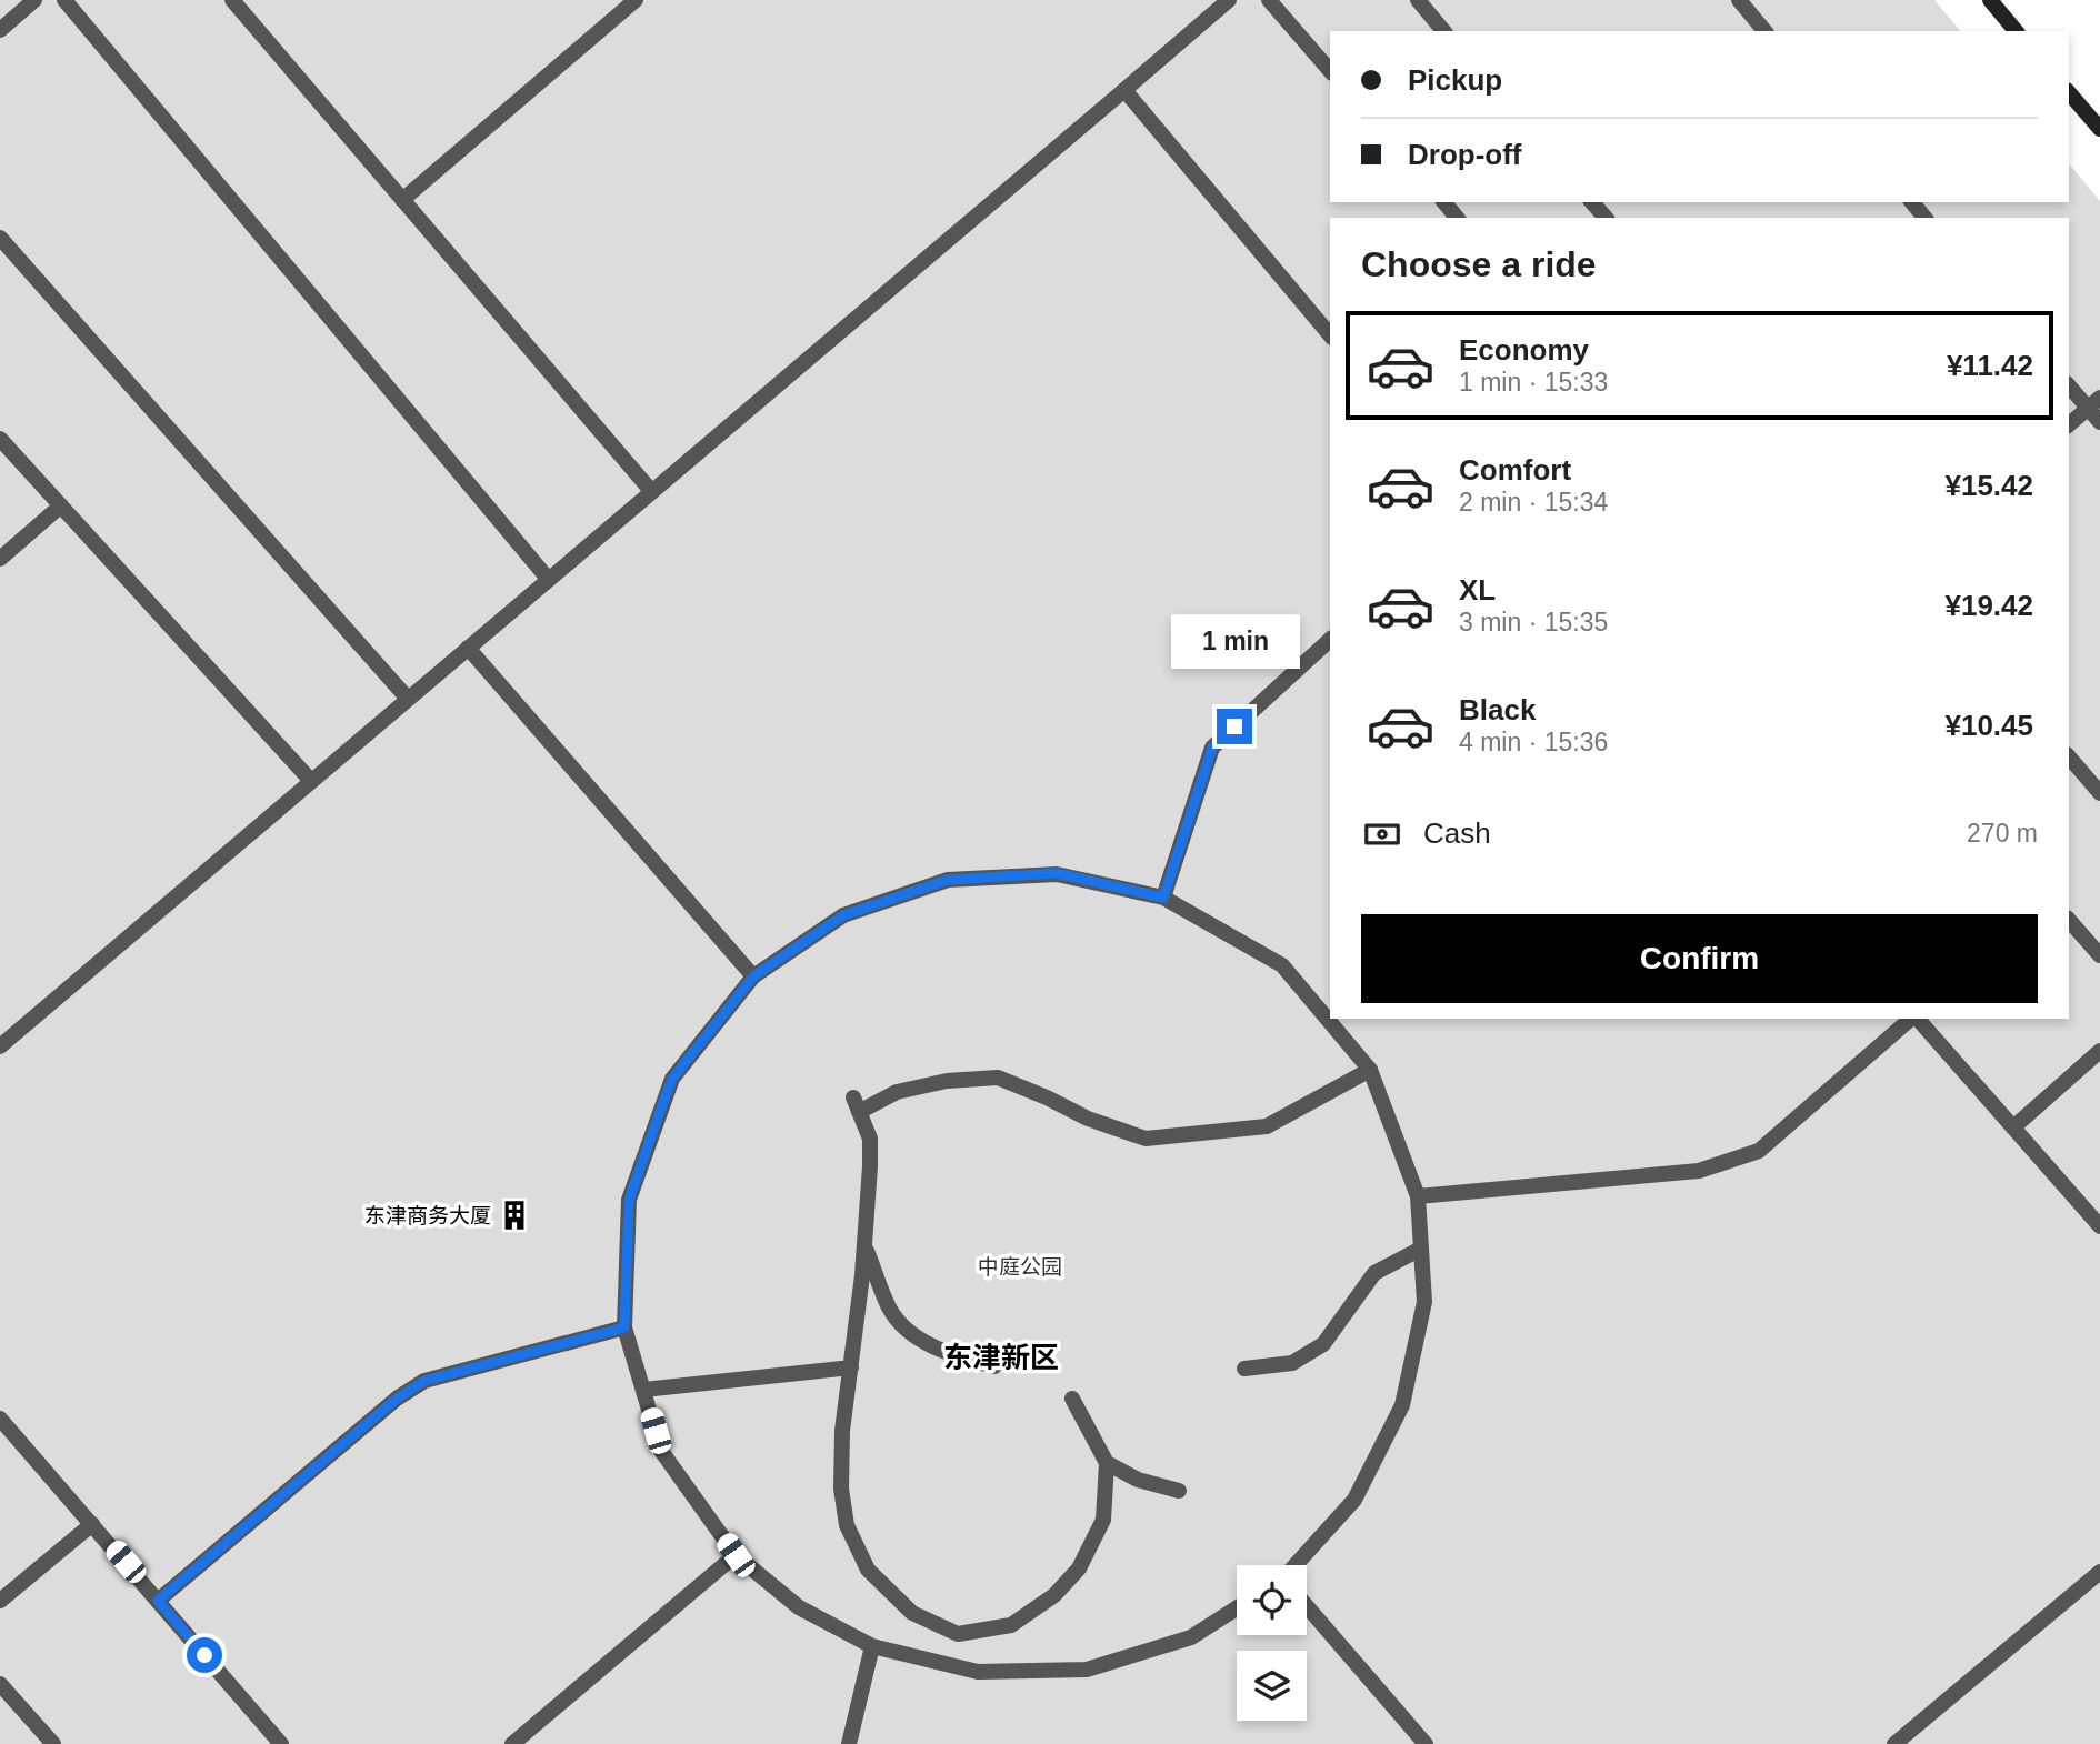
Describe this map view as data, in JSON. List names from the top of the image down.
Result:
{
  "districts": ["东津新区"],
  "parks": ["中庭公园"],
  "places": {
    "building": ["东津商务大厦"]
  },
  "page": {
    "banner": ["Pickup", "Drop-off"],
    "heading": "Choose a ride",
    "list": [
      {
        "name": "Economy",
        "note": "1 min · 15:33",
        "value": "¥11.42"
      },
      {
        "name": "Comfort",
        "note": "2 min · 15:34",
        "value": "¥15.42"
      },
      {
        "name": "XL",
        "note": "3 min · 15:35",
        "value": "¥19.42"
      },
      {
        "name": "Black",
        "note": "4 min · 15:36",
        "value": "¥10.45"
      }
    ],
    "bubble": "1 min",
    "pay": ["Cash", "270 m"],
    "buttons": "Confirm"
  }
}
